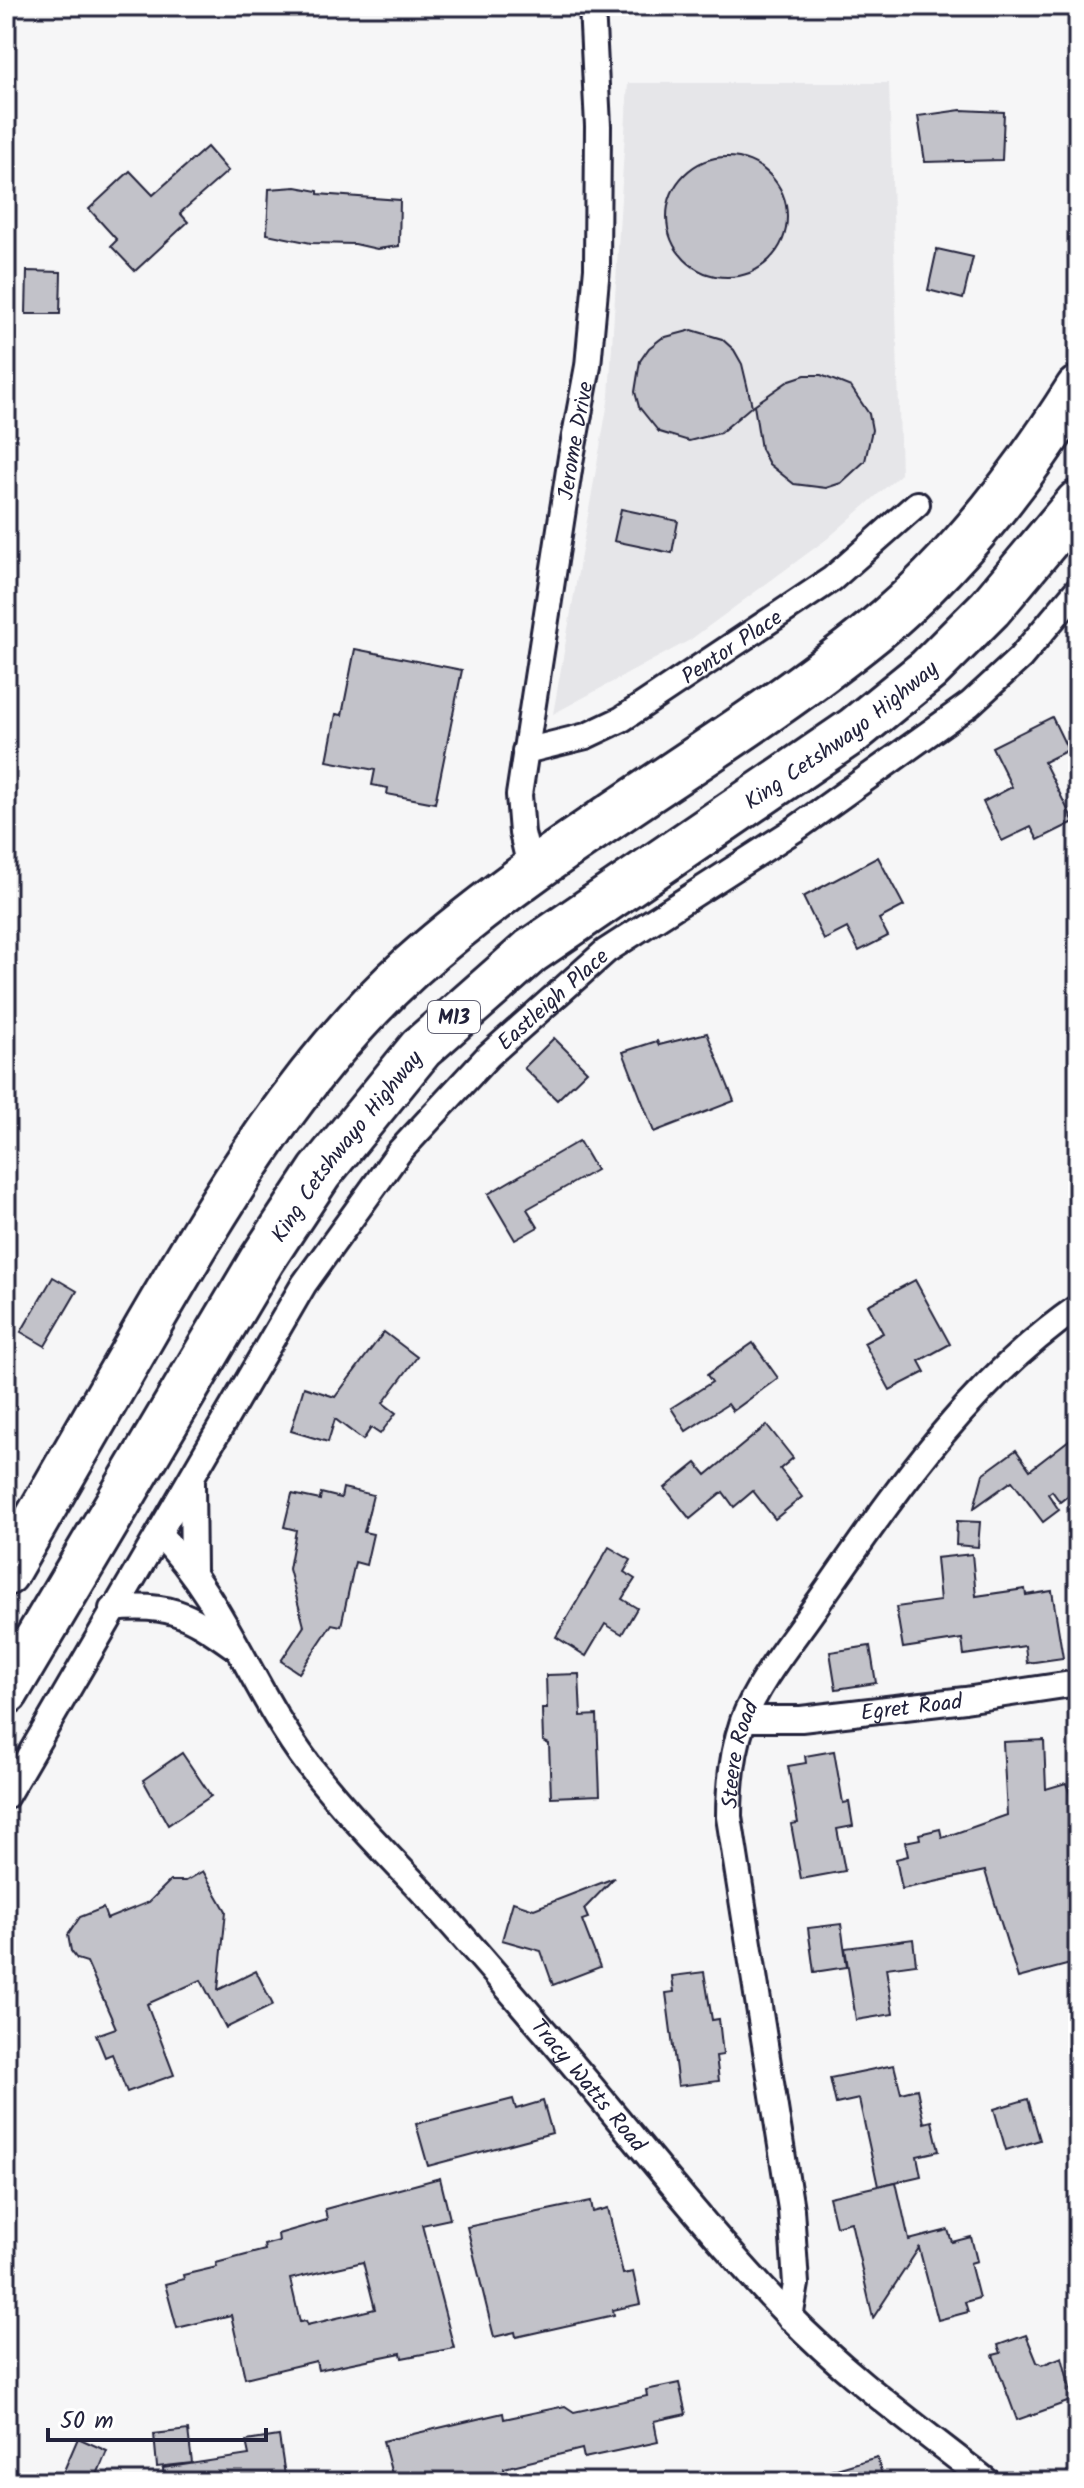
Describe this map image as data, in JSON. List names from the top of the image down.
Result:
{
  "streets": {
    "highway": ["King Cetshwayo Highway", "M13"],
    "street": [
      "Jerome Drive",
      "Pentor Place",
      "Eastleigh Place",
      "Egret Road",
      "Steere Road",
      "Tracy Watts Road"
    ]
  },
  "crossings": [
    ["Jerome Drive", "Pentor Place"],
    ["Eastleigh Place", "Tracy Watts Road"],
    ["Egret Road", "Steere Road"],
    ["Steere Road", "Tracy Watts Road"]
  ],
  "scale_bar": "50 m"
}
